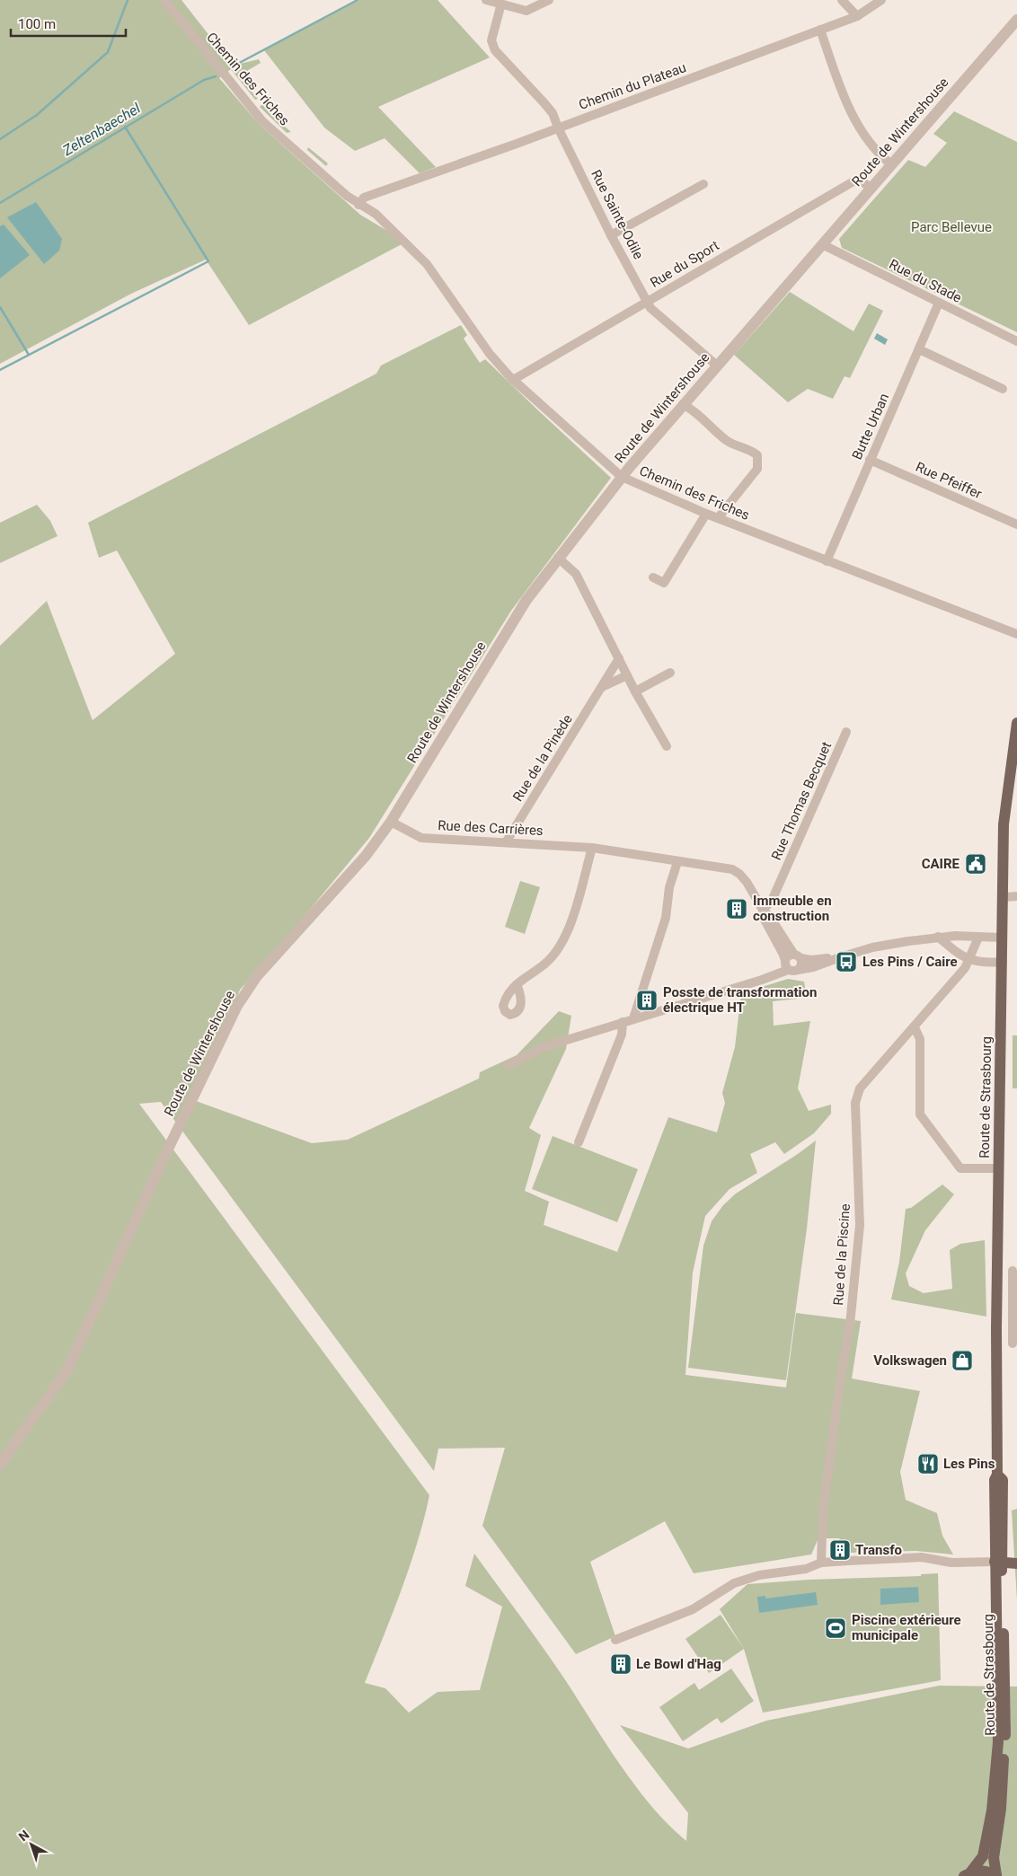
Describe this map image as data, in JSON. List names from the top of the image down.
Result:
{
  "streets": {
    "main road": ["Route de Strasbourg"],
    "street": [
      "Chemin des Friches",
      "Chemin du Plateau",
      "Route de Wintershouse",
      "Rue Sainte-Odile",
      "Rue du Sport",
      "Rue du Stade",
      "Butte Urban",
      "Rue Pfeiffer",
      "Rue de la Pinède",
      "Rue Thomas Becquet",
      "Rue des Carrières",
      "Rue de la Piscine"
    ]
  },
  "crossings": [
    ["Chemin des Friches", "Chemin du Plateau"],
    ["Chemin des Friches", "Route de Wintershouse"],
    ["Chemin des Friches", "Rue du Sport"],
    ["Chemin des Friches", "Butte Urban"],
    ["Chemin du Plateau", "Rue Sainte-Odile"],
    ["Route de Wintershouse", "Rue Sainte-Odile"],
    ["Route de Wintershouse", "Rue du Sport"],
    ["Route de Wintershouse", "Rue du Stade"],
    ["Route de Wintershouse", "Rue des Carrières"],
    ["Rue Sainte-Odile", "Rue du Sport"],
    ["Rue du Stade", "Butte Urban"],
    ["Butte Urban", "Rue Pfeiffer"],
    ["Rue de la Pinède", "Rue des Carrières"],
    ["Rue Thomas Becquet", "Rue des Carrières"]
  ],
  "water": ["Zeltenbaechel"],
  "parks": ["Parc Bellevue"],
  "places": {
    "public building": ["CAIRE"],
    "building": [
      "Immeuble en construction",
      "Posste de transformation électrique HT",
      "Transfo",
      "Le Bowl d'Hag"
    ],
    "bus stop": ["Les Pins / Caire"],
    "shop": ["Volkswagen"],
    "restaurant": ["Les Pins"],
    "sports": ["Piscine extérieure municipale"]
  },
  "scale_bar": "100 m",
  "north": "top left"
}
